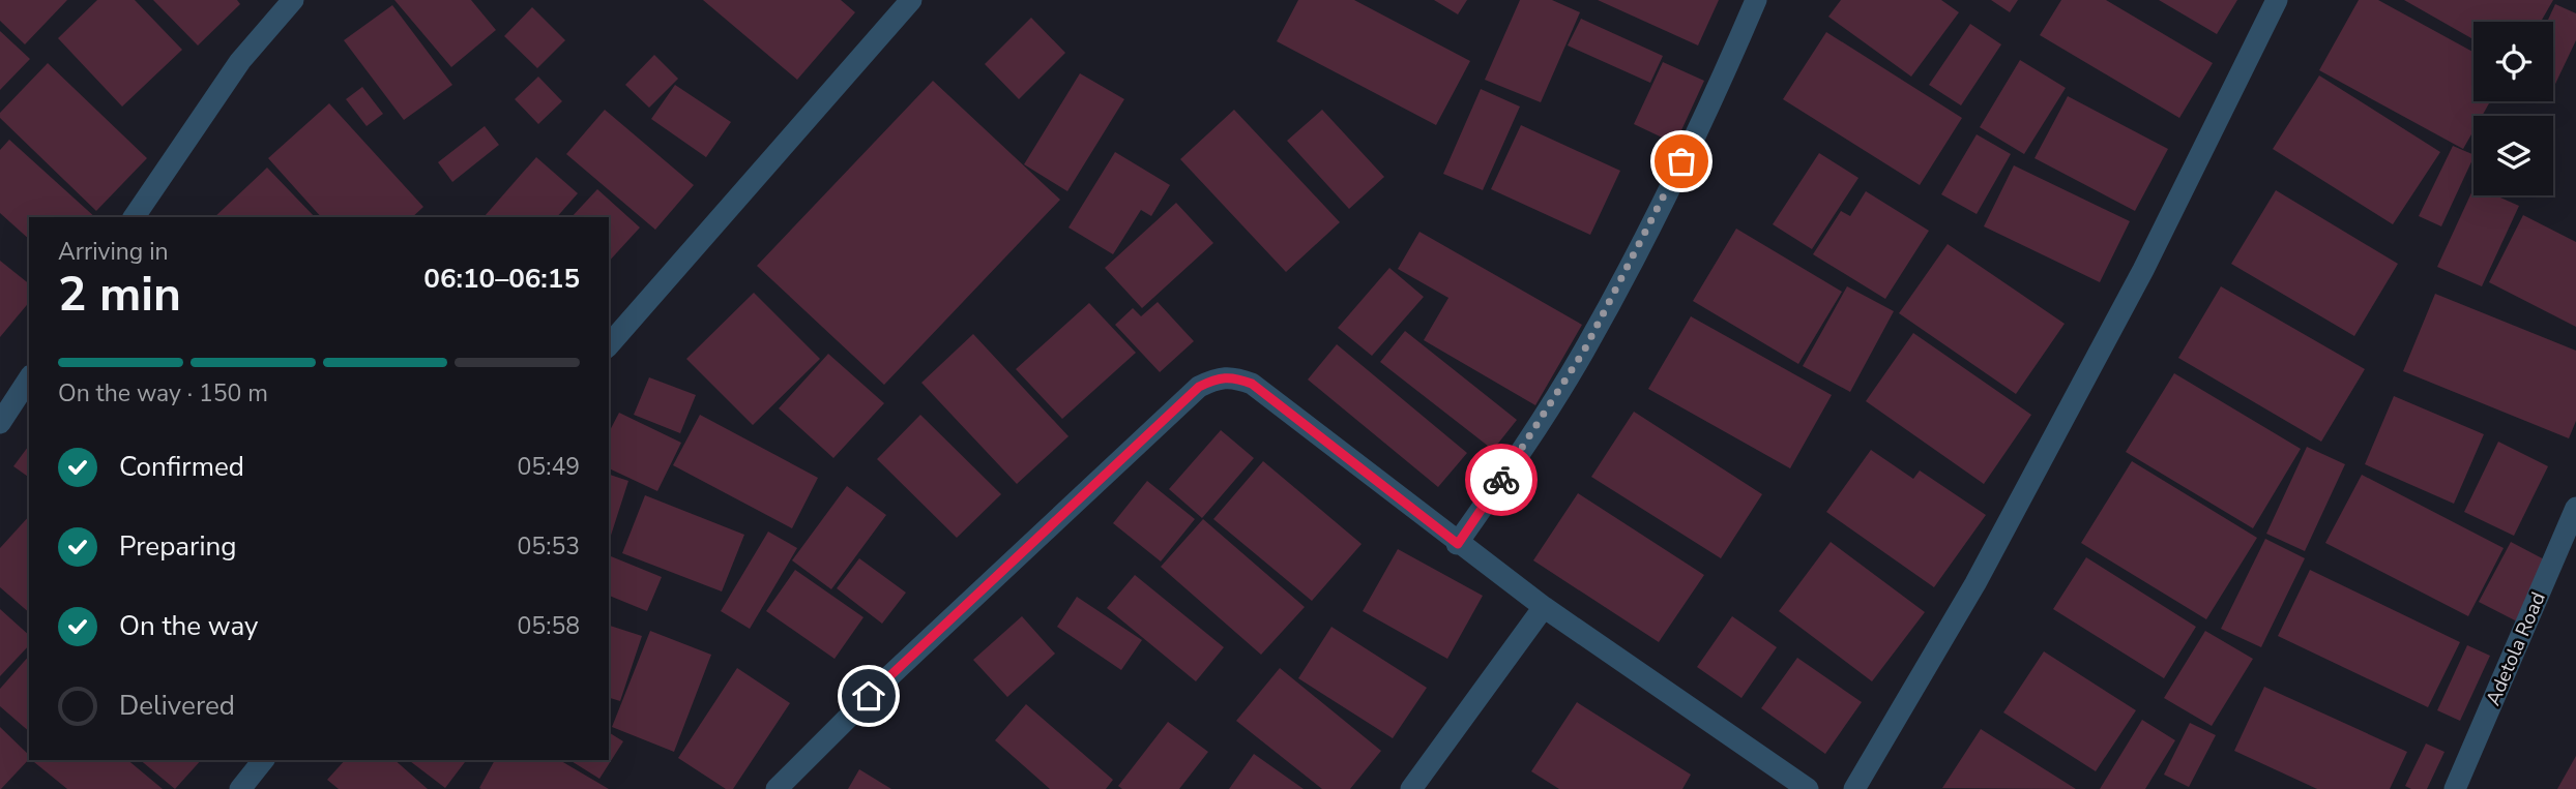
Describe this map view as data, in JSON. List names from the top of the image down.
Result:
{
  "streets": {
    "street": ["Adetola Road"]
  },
  "page": {
    "heading": ["2 min", "Arriving in", "06:10–06:15"],
    "bar": "On the way · 150 m",
    "list": [
      ["Confirmed", "05:49"],
      ["Preparing", "05:53"],
      ["On the way", "05:58"],
      "Delivered"
    ]
  }
}
